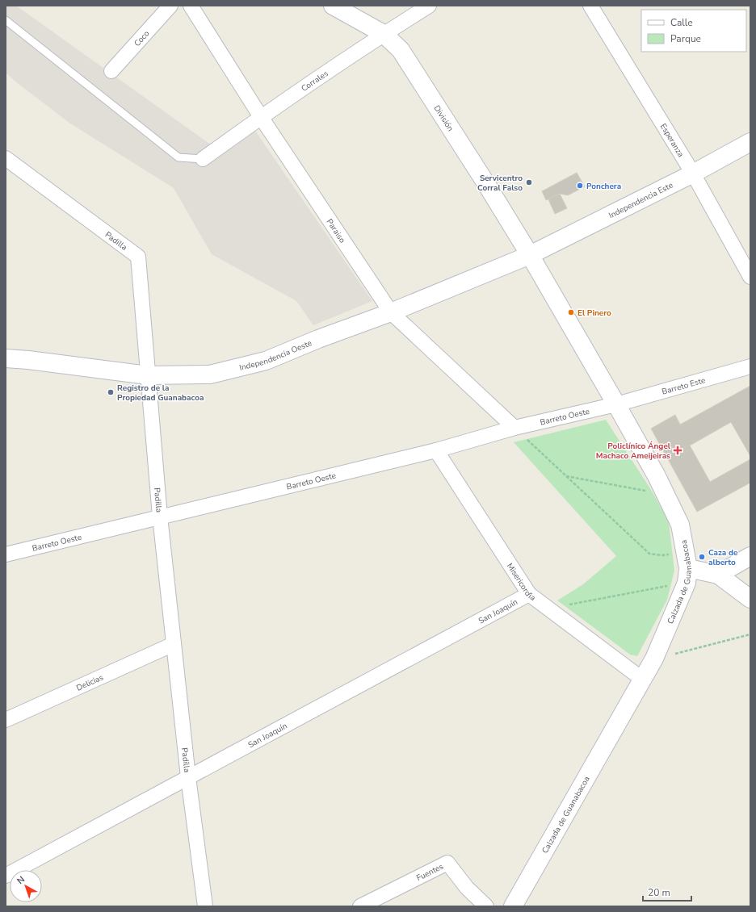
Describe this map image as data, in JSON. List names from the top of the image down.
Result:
{
  "streets": {
    "main road": [
      "División",
      "Independencia Este",
      "Independencia Oeste",
      "Calzada de Guanabacoa"
    ],
    "street": [
      "Coco",
      "Corrales",
      "Esperanza",
      "Paraiso",
      "Padilla",
      "Barreto Este",
      "Barreto Oeste",
      "Misericordia",
      "San Joaquín",
      "Delicias",
      "Fuentes"
    ]
  },
  "crossings": [
    ["Corrales", "División"],
    ["Corrales", "Paraiso"],
    ["División", "Independencia Este"],
    ["División", "Independencia Oeste"],
    ["División", "Calzada de Guanabacoa"],
    ["Esperanza", "Independencia Este"],
    ["Independencia Este", "Independencia Oeste"],
    ["Independencia Este", "Calzada de Guanabacoa"],
    ["Paraiso", "Independencia Oeste"],
    ["Paraiso", "Barreto Oeste"],
    ["Padilla", "Independencia Oeste"],
    ["Padilla", "Barreto Oeste"],
    ["Padilla", "San Joaquín"],
    ["Padilla", "Delicias"],
    ["Independencia Oeste", "Calzada de Guanabacoa"],
    ["Barreto Este", "Barreto Oeste"],
    ["Barreto Este", "Calzada de Guanabacoa"],
    ["Barreto Oeste", "Misericordia"],
    ["Barreto Oeste", "Calzada de Guanabacoa"],
    ["Misericordia", "Calzada de Guanabacoa"],
    ["Misericordia", "San Joaquín"]
  ],
  "places": {
    "other": [
      "Servicentro Corral Falso",
      "Ponchera",
      "El Pinero",
      "Registro de la Propiedad Guanabacoa",
      "Caza de alberto"
    ],
    "health": ["Policlínico Ángel Machaco Ameijeiras"]
  },
  "legend": ["Calle", "Parque"],
  "scale_bar": "20 m",
  "north": "top left"
}
